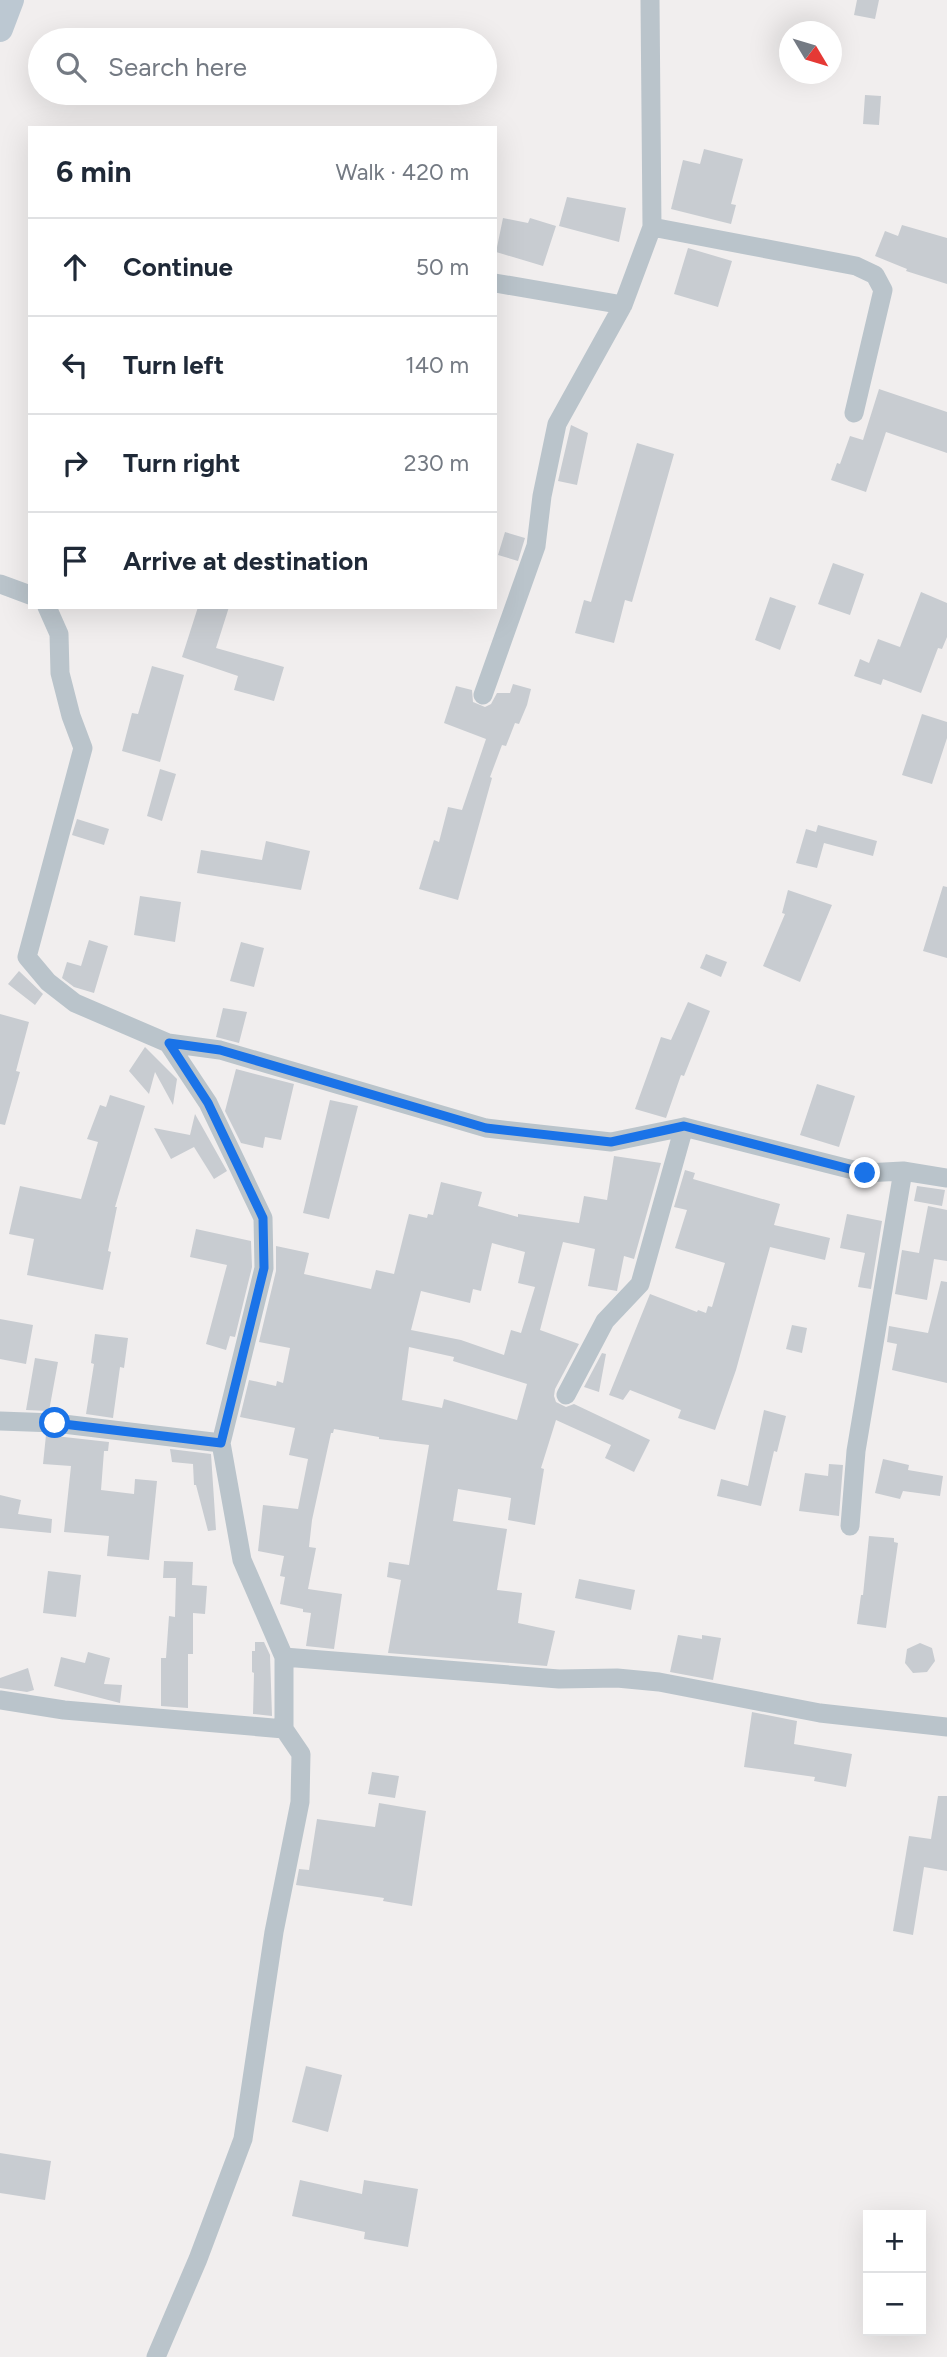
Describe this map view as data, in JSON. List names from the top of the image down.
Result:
{
  "north": "bottom right",
  "page": {
    "search": "Search here",
    "heading": ["6 min", "Walk · 420 m"],
    "list": [
      ["Continue", "50 m"],
      ["Turn left", "140 m"],
      ["Turn right", "230 m"],
      "Arrive at destination"
    ],
    "map_buttons": ["+", "−"]
  }
}
